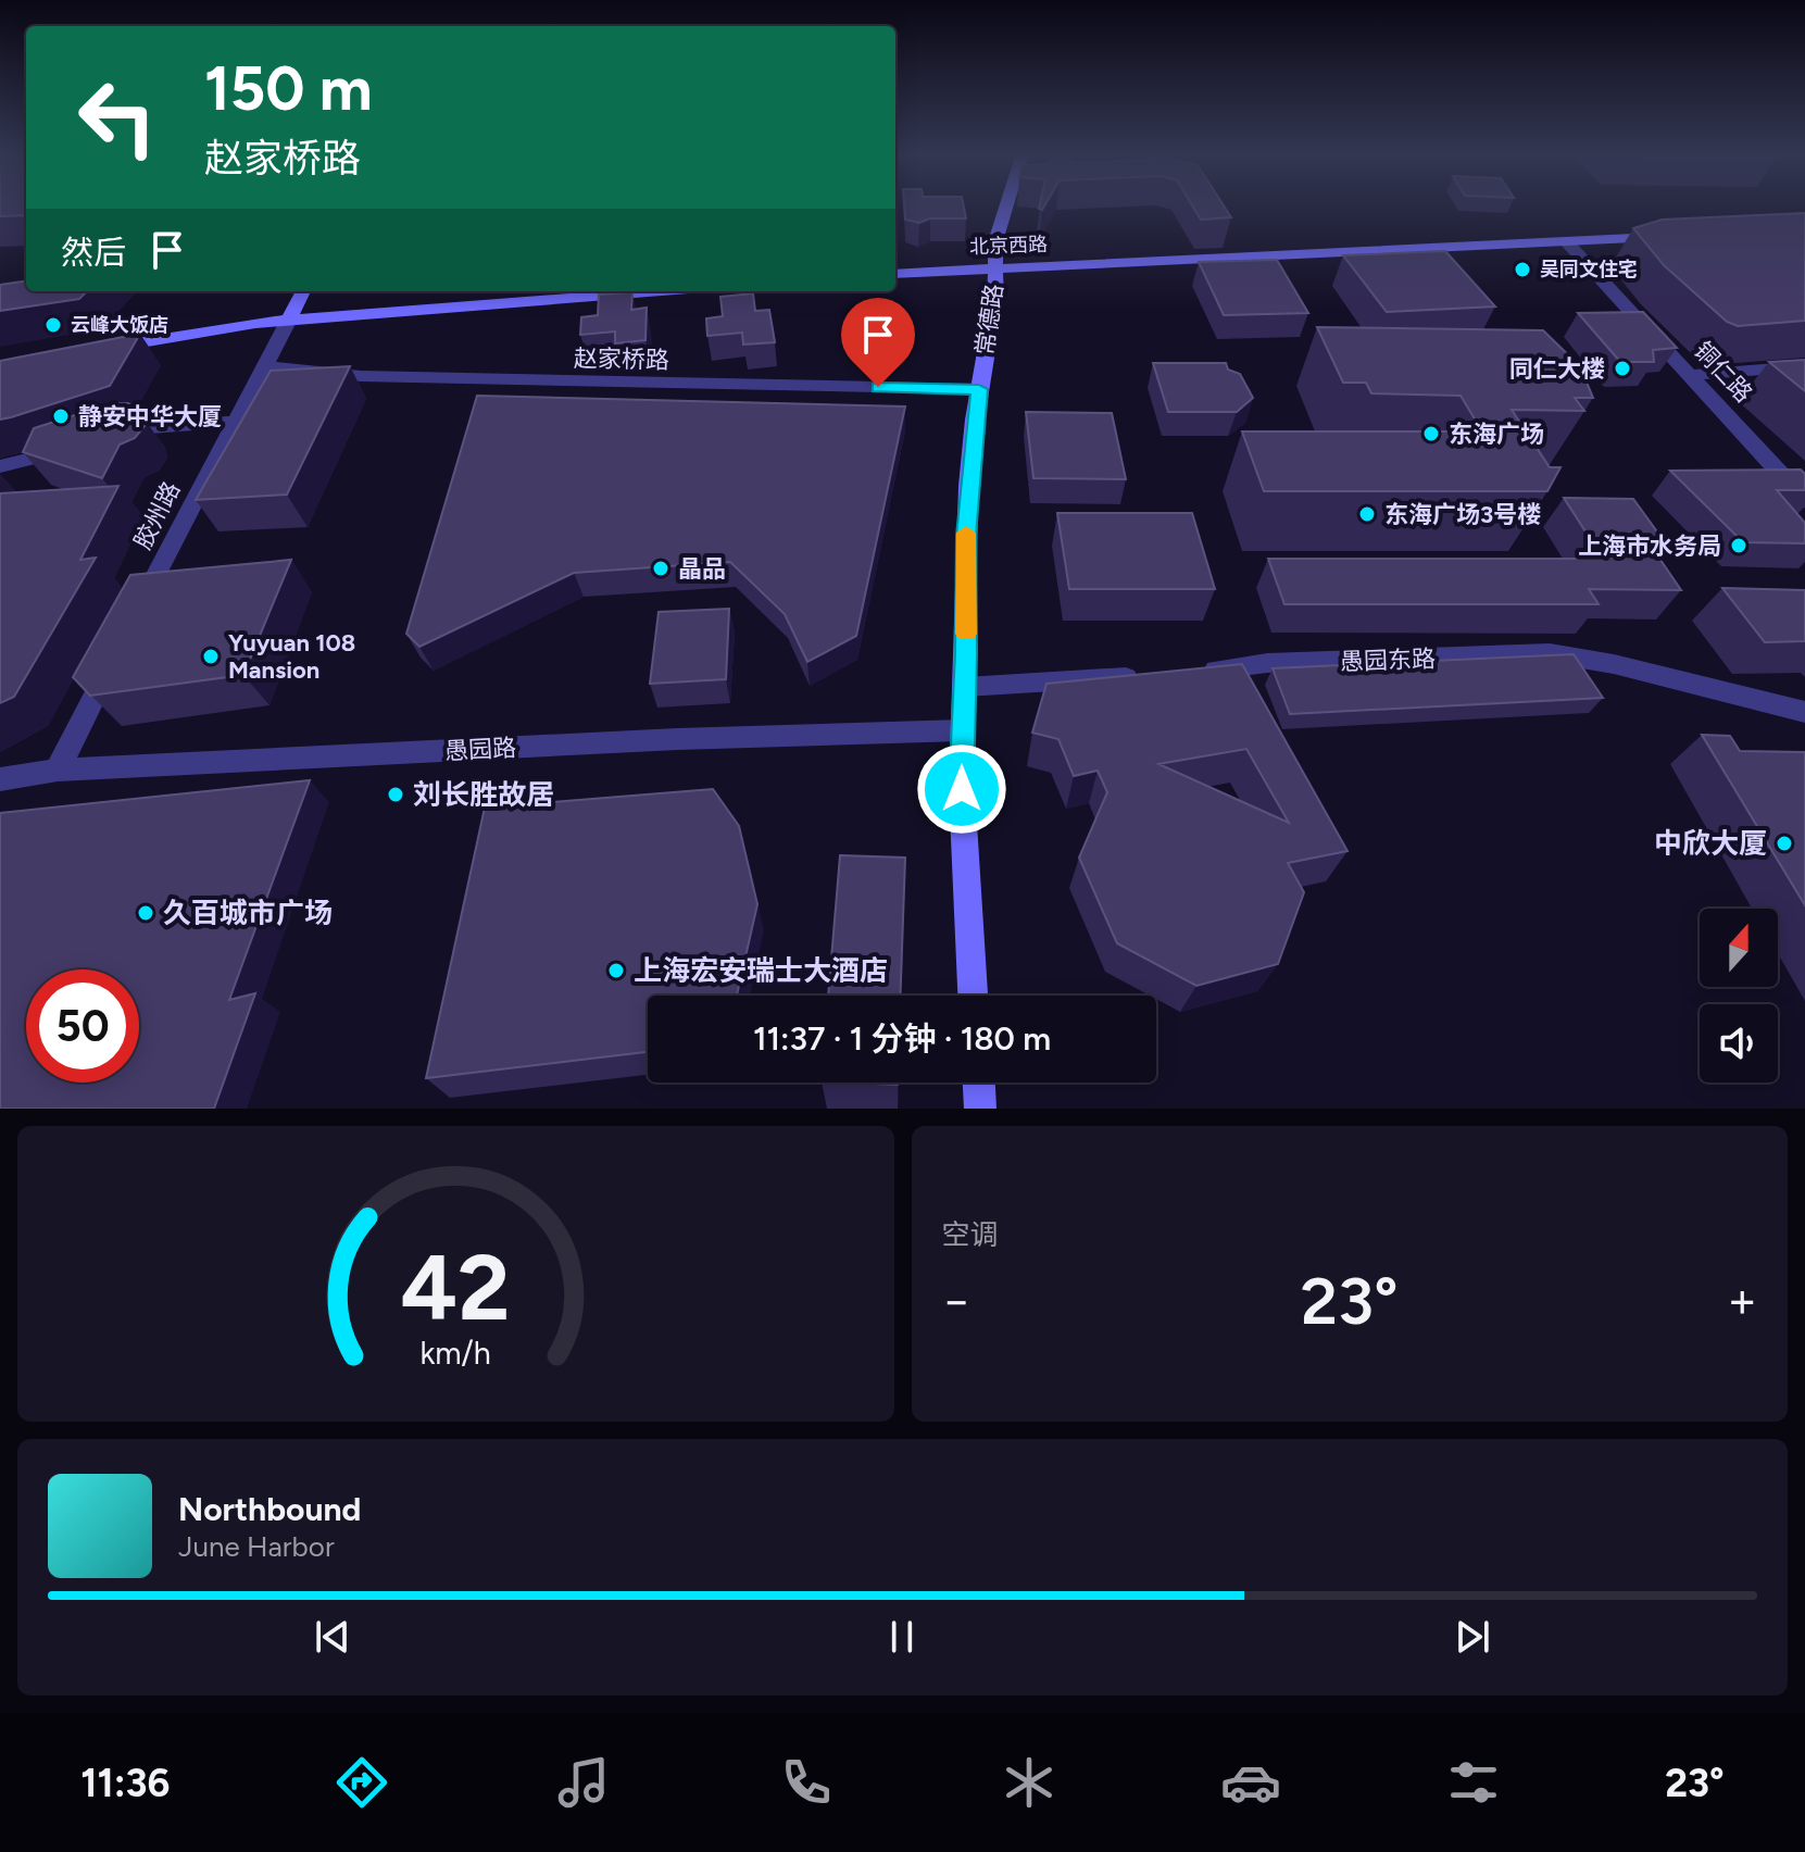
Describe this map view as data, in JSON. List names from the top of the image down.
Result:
{
  "streets": {
    "main road": ["北京西路", "常德路", "胶州路"],
    "street": [
      "赵家桥路",
      "铜仁路",
      "愚园东路",
      "愚园路"
    ]
  },
  "crossings": [
    ["北京西路", "常德路"],
    ["北京西路", "铜仁路"],
    ["常德路", "赵家桥路"],
    ["常德路", "愚园路"],
    ["赵家桥路", "胶州路"]
  ],
  "places": [
    "吴同文住宅",
    "云峰大饭店",
    "同仁大楼",
    "静安中华大厦",
    "东海广场",
    "东海广场3号楼",
    "上海市水务局",
    "晶品",
    "Yuyuan 108 Mansion",
    "刘长胜故居",
    "中欣大厦",
    "久百城市广场",
    "上海宏安瑞士大酒店"
  ],
  "north": "top",
  "page": {
    "turn": ["150 m", "赵家桥路"],
    "then": "然后",
    "limit": "50",
    "trip": "11:37 · 1 分钟 · 180 m",
    "tile": "空调",
    "heat": ["−", "23°", "+"],
    "song": ["Northbound", "June Harbor"],
    "tabs": ["11:36", "23°"],
    "gauge": ["42", "km/h"]
  }
}
